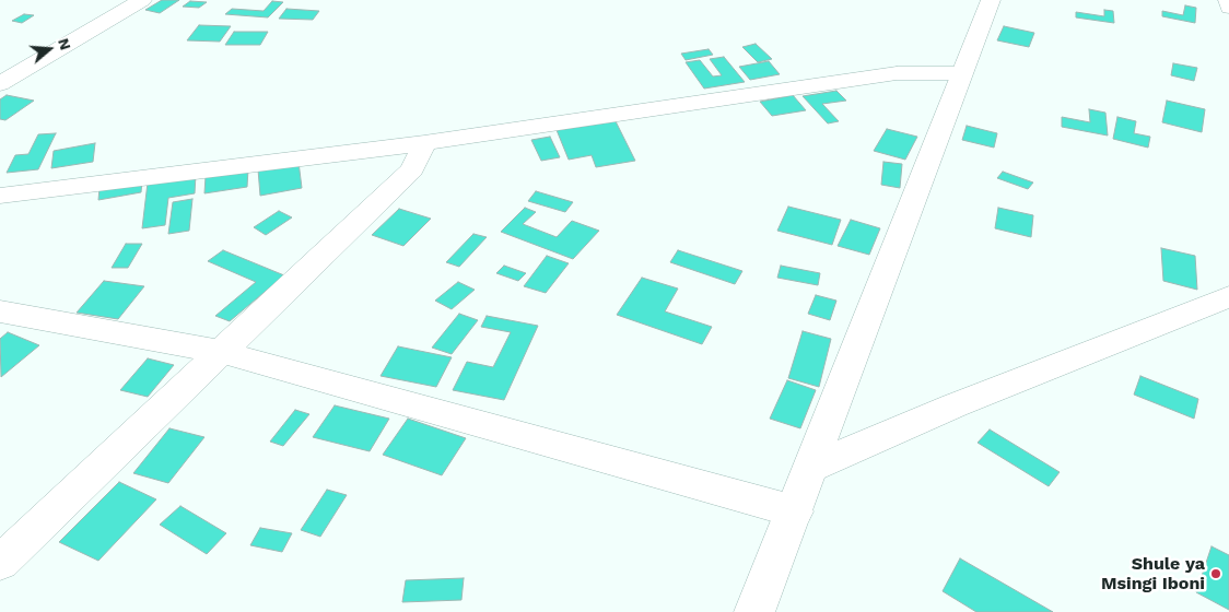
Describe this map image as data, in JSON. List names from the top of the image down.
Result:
{
  "places": ["Shule ya Msingi Iboni"],
  "north": "right"
}
